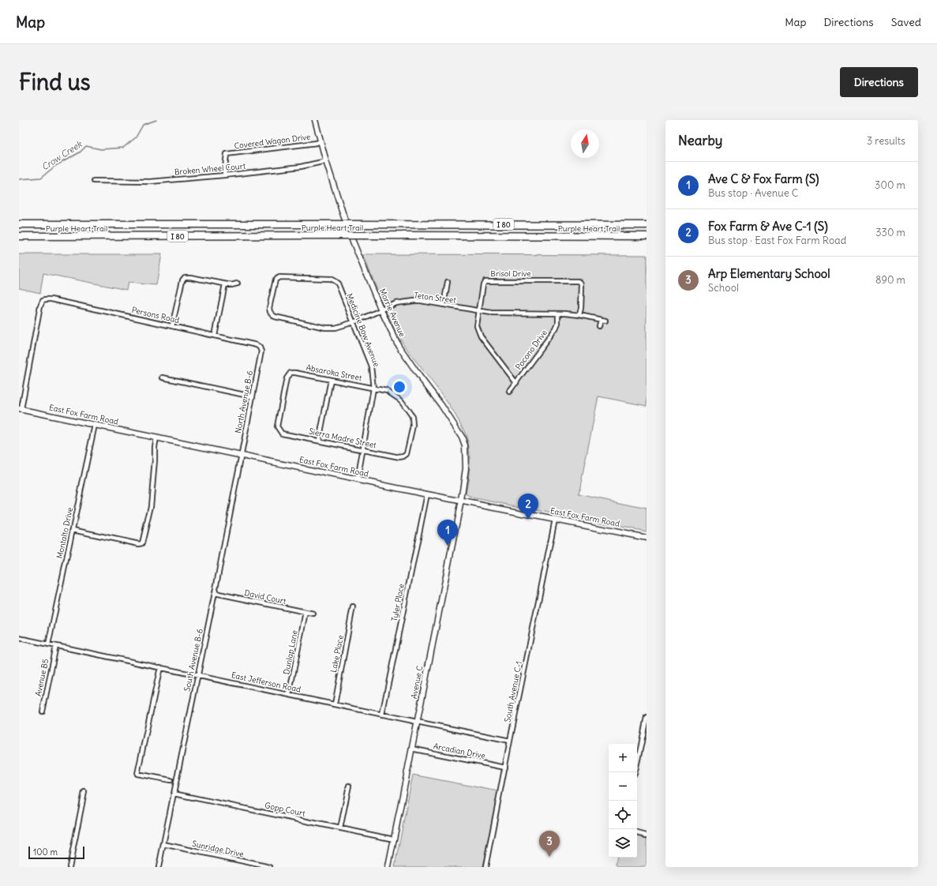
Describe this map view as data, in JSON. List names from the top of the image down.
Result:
{
  "streets": {
    "highway": ["I 80", "Purple Heart Trail"],
    "main road": ["Morrie Avenue", "East Fox Farm Road", "Avenue C"],
    "street": [
      "Covered Wagon Drive",
      "Broken Wheel Court",
      "Brisol Drive",
      "Teton Street",
      "Persons Road",
      "Medicine Bow Avenue",
      "Pocono Drive",
      "Absaroka Street",
      "North Avenue B-6",
      "Sierra Madre Street",
      "Montalto Drive",
      "David Court",
      "Tyler Place",
      "Dunlap Lane",
      "Lake Place",
      "South Avenue B-6",
      "Avenue B5",
      "East Jefferson Road",
      "South Avenue C-1",
      "Arcadian Drive",
      "Gopp Court",
      "Sunridge Drive"
    ]
  },
  "crossings": [
    ["Covered Wagon Drive", "Broken Wheel Court"],
    ["Covered Wagon Drive", "Morrie Avenue"],
    ["Broken Wheel Court", "Morrie Avenue"],
    ["Brisol Drive", "Teton Street"],
    ["Brisol Drive", "Pocono Drive"],
    ["Teton Street", "Morrie Avenue"],
    ["Teton Street", "Medicine Bow Avenue"],
    ["Teton Street", "Pocono Drive"],
    ["Morrie Avenue", "East Fox Farm Road"],
    ["Morrie Avenue", "Avenue C"],
    ["Persons Road", "North Avenue B-6"],
    ["Persons Road", "East Fox Farm Road"],
    ["Medicine Bow Avenue", "Absaroka Street"],
    ["Medicine Bow Avenue", "East Fox Farm Road"],
    ["Medicine Bow Avenue", "Sierra Madre Street"],
    ["Absaroka Street", "Sierra Madre Street"],
    ["North Avenue B-6", "East Fox Farm Road"],
    ["North Avenue B-6", "South Avenue B-6"],
    ["East Fox Farm Road", "Montalto Drive"],
    ["East Fox Farm Road", "Tyler Place"],
    ["East Fox Farm Road", "South Avenue B-6"],
    ["East Fox Farm Road", "Avenue C"],
    ["East Fox Farm Road", "South Avenue C-1"],
    ["Montalto Drive", "East Jefferson Road"],
    ["David Court", "Dunlap Lane"],
    ["David Court", "South Avenue B-6"],
    ["Tyler Place", "East Jefferson Road"],
    ["Dunlap Lane", "East Jefferson Road"],
    ["Lake Place", "East Jefferson Road"],
    ["South Avenue B-6", "East Jefferson Road"],
    ["South Avenue B-6", "Gopp Court"],
    ["South Avenue B-6", "Sunridge Drive"],
    ["Avenue B5", "East Jefferson Road"],
    ["East Jefferson Road", "Avenue C"],
    ["East Jefferson Road", "South Avenue C-1"],
    ["Avenue C", "Arcadian Drive"],
    ["Avenue C", "Gopp Court"],
    ["South Avenue C-1", "Arcadian Drive"]
  ],
  "water": ["Crow Creek"],
  "scale_bar": "100 m",
  "north": "top",
  "page": {
    "header": "Map",
    "nav": ["Map", "Directions", "Saved"],
    "buttons": "Directions",
    "title": "Find us",
    "heading": ["Nearby", "3 results"],
    "list": [
      {
        "mark": "1",
        "name": "Ave C & Fox Farm (S)",
        "note": "Bus stop · Avenue C",
        "value": "300 m"
      },
      {
        "mark": "2",
        "name": "Fox Farm & Ave C-1 (S)",
        "note": "Bus stop · East Fox Farm Road",
        "value": "330 m"
      },
      {
        "mark": "3",
        "name": "Arp Elementary School",
        "note": "School",
        "value": "890 m"
      }
    ],
    "pins": ["2", "1", "3"],
    "map_buttons": ["+", "−"],
    "scale": "100 m"
  }
}
